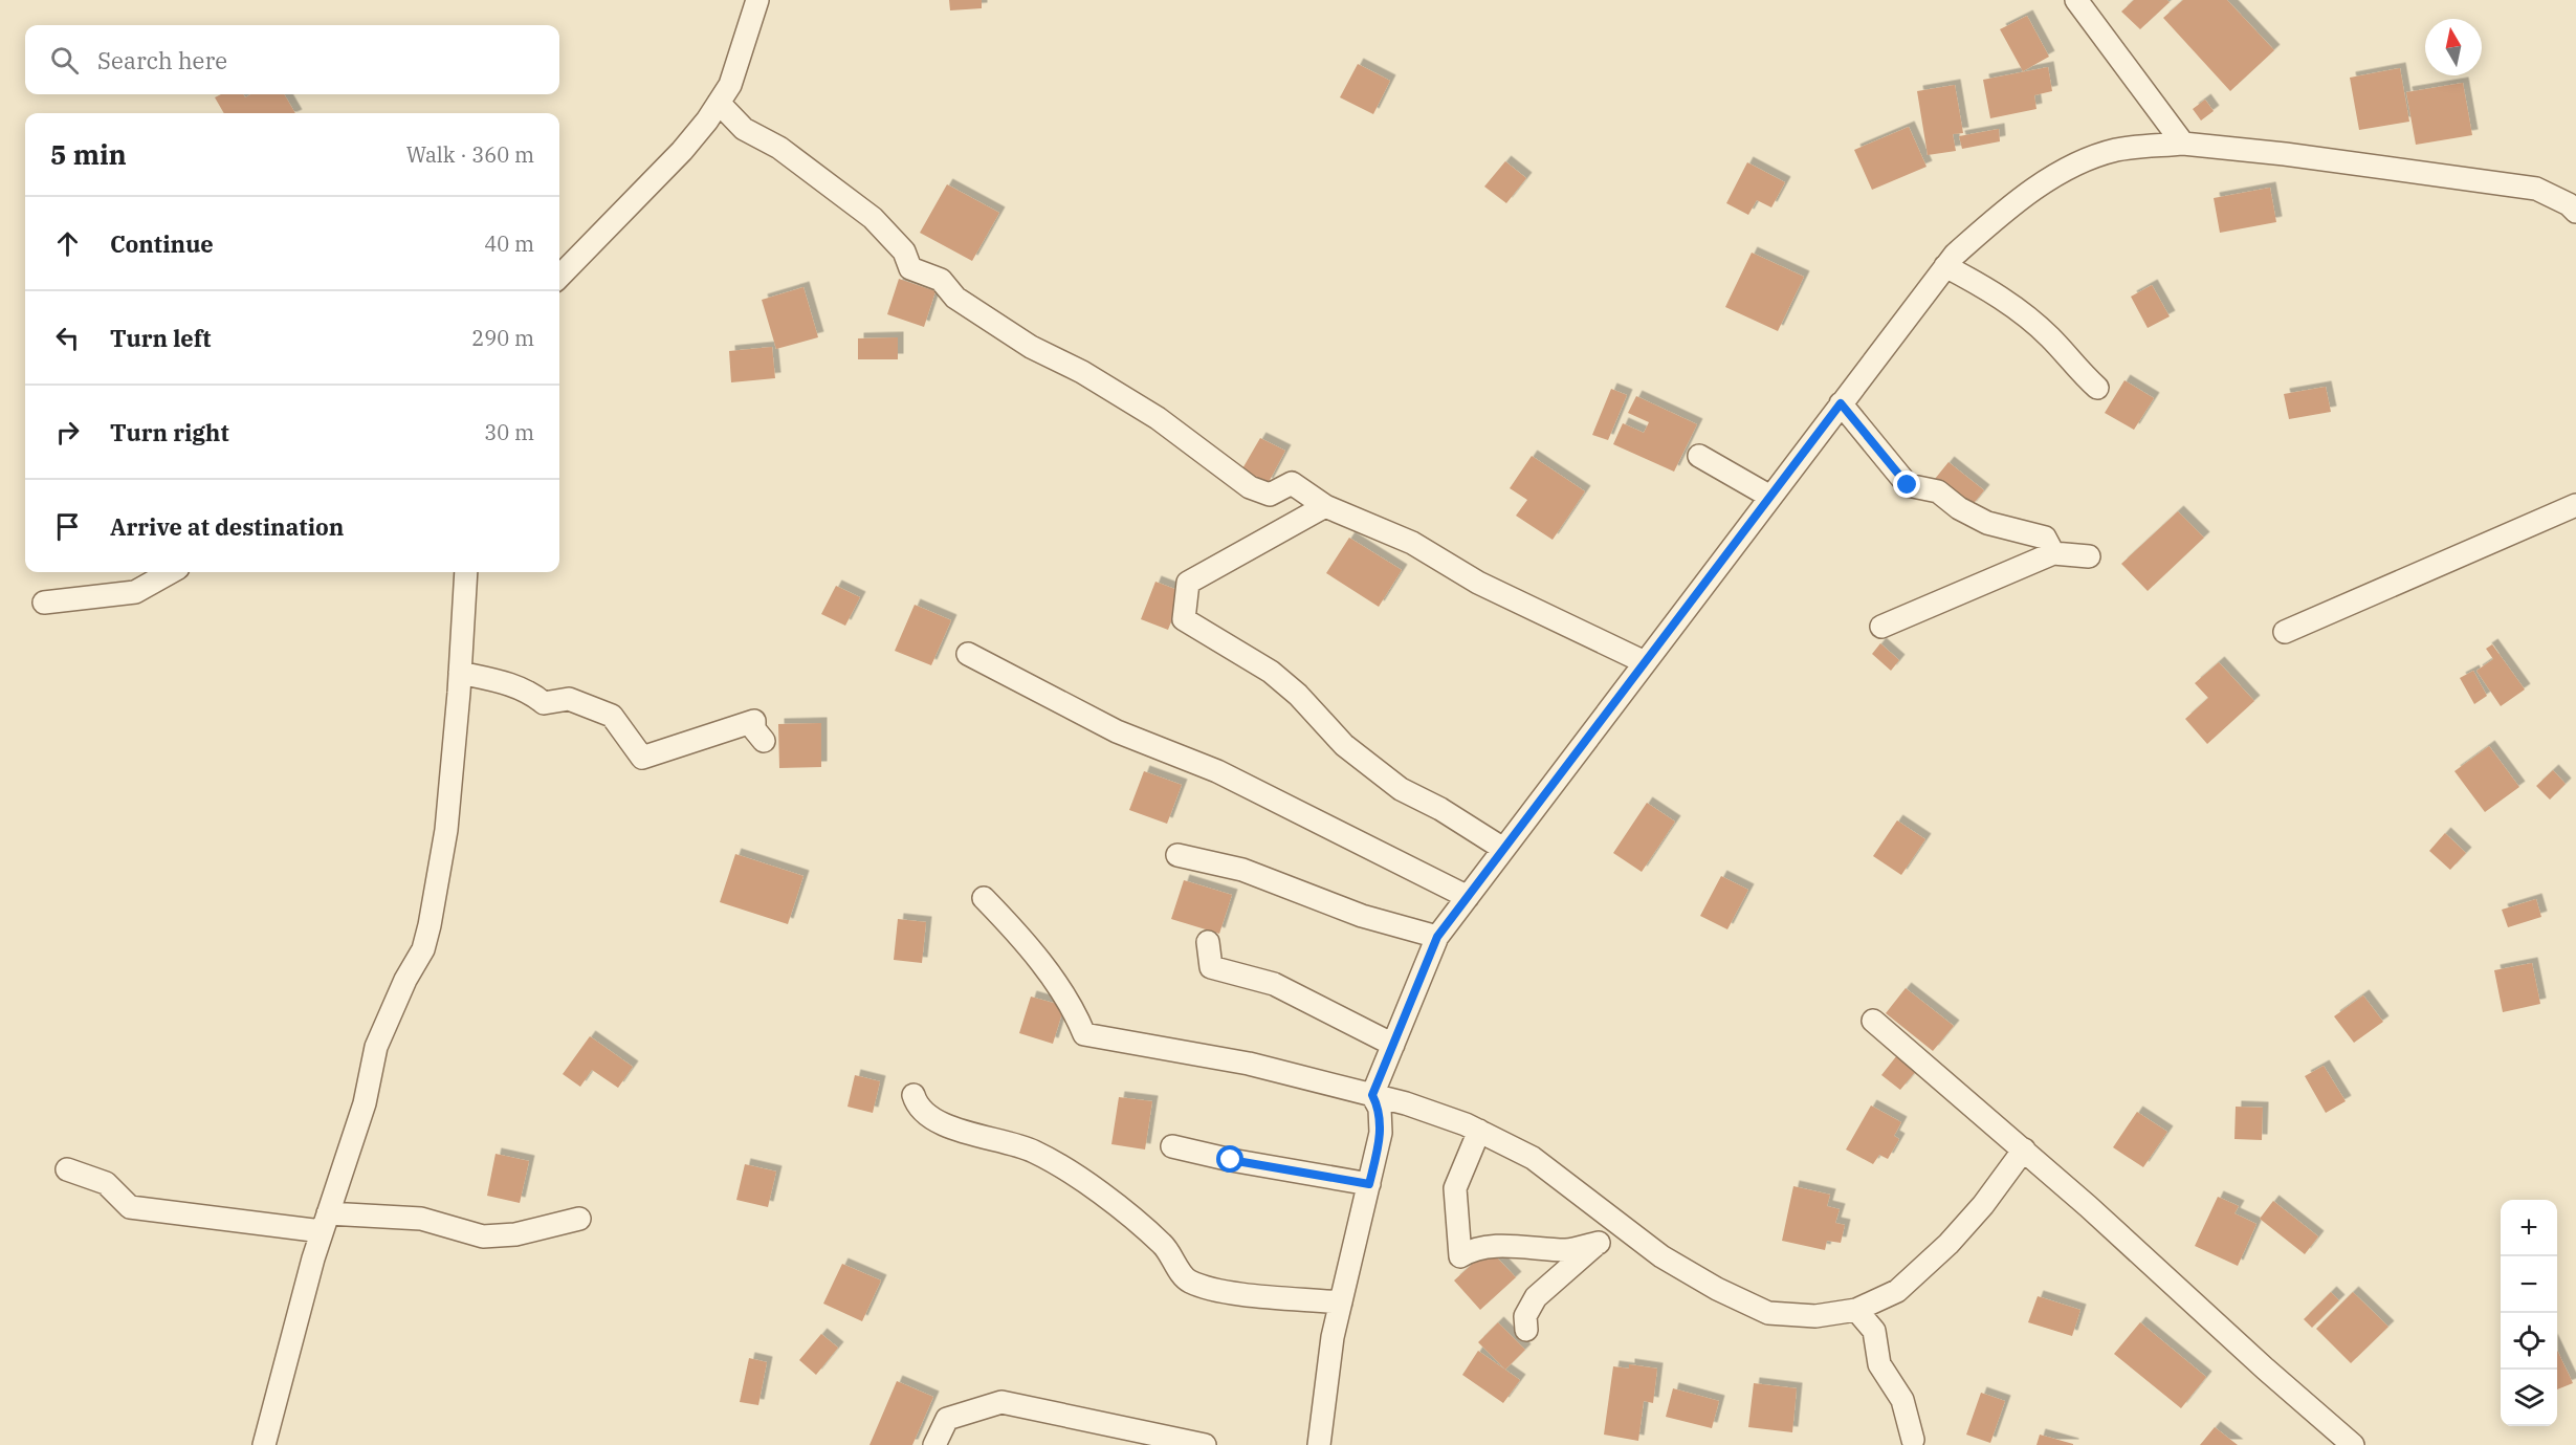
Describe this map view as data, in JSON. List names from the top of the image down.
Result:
{
  "north": "top",
  "page": {
    "search": "Search here",
    "heading": ["5 min", "Walk · 360 m"],
    "list": [
      ["Continue", "40 m"],
      ["Turn left", "290 m"],
      ["Turn right", "30 m"],
      "Arrive at destination"
    ],
    "map_buttons": ["+", "−"]
  }
}
